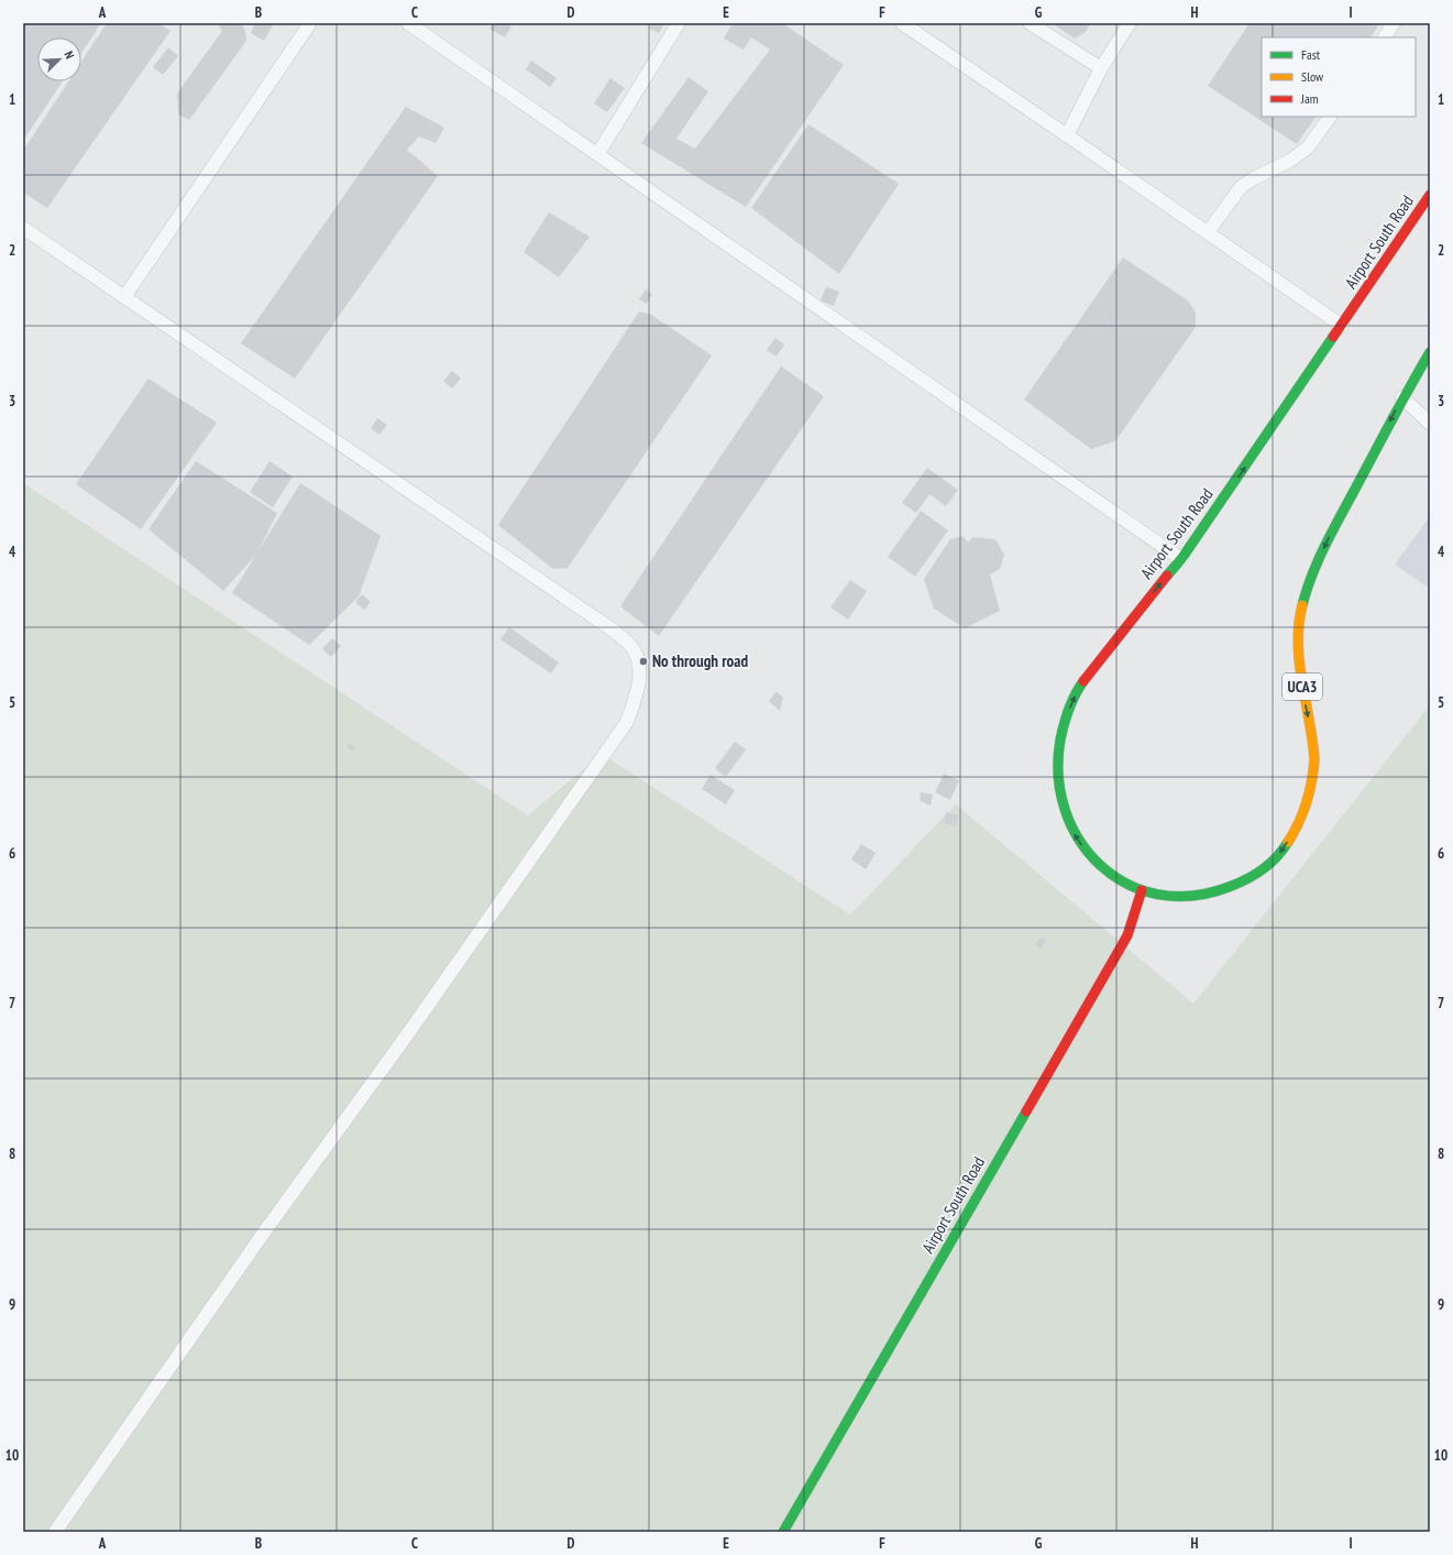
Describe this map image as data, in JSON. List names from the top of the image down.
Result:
{
  "streets": {
    "main road": ["Airport South Road", "UCA3"]
  },
  "places": ["No through road"],
  "legend": ["Fast", "Slow", "Jam"],
  "north": "top right",
  "grid": {
    "columns": [
      "A",
      "B",
      "C",
      "D",
      "E",
      "F",
      "G",
      "H",
      "I"
    ],
    "rows": [
      "1",
      "2",
      "3",
      "4",
      "5",
      "6",
      "7",
      "8",
      "9",
      "10"
    ]
  }
}
